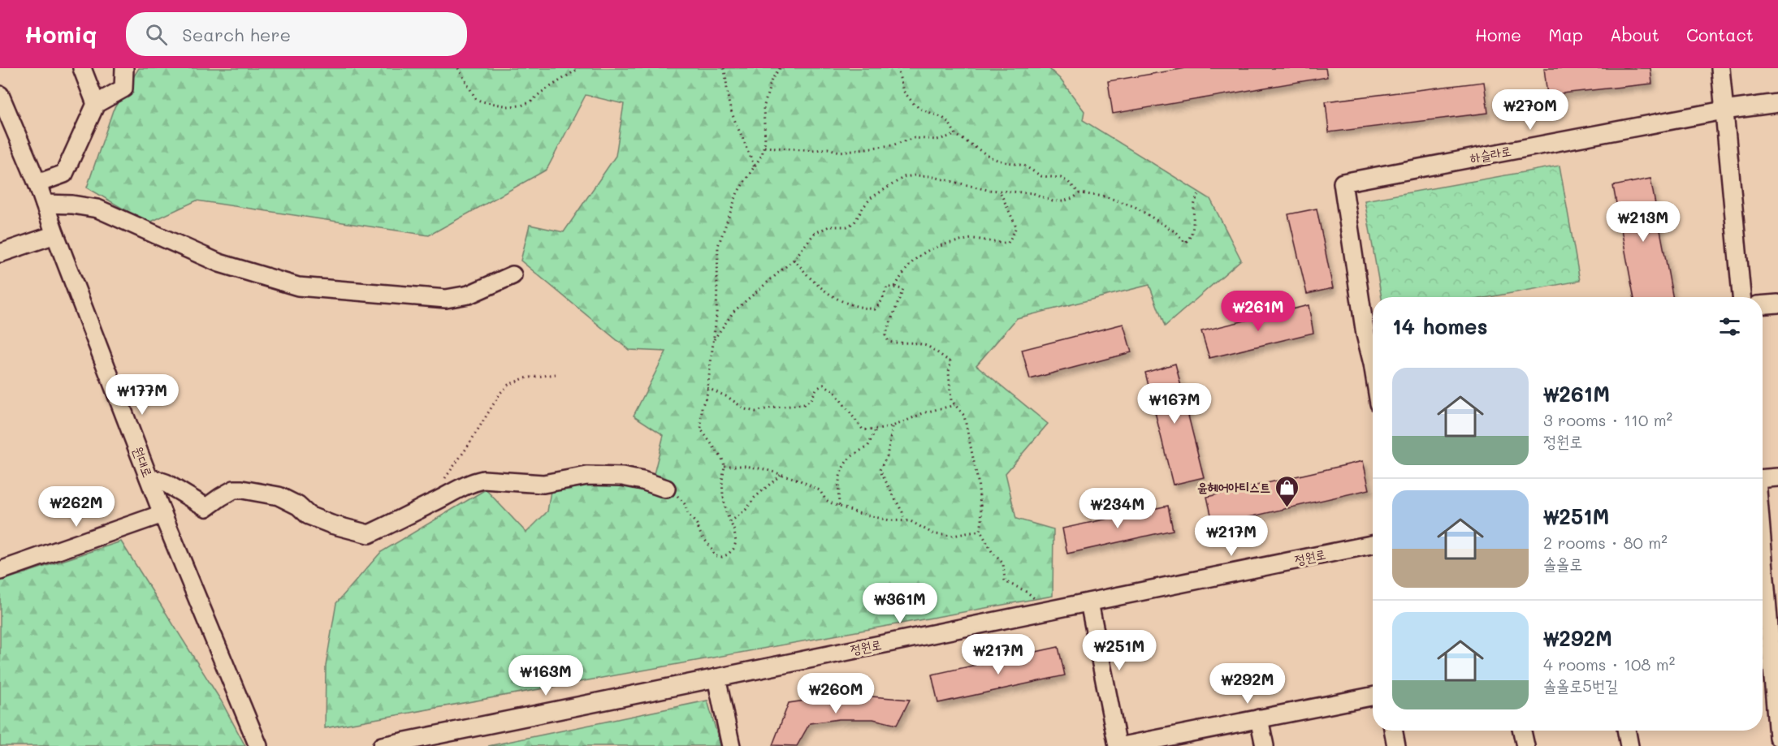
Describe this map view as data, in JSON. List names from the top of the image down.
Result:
{
  "streets": {
    "street": ["하슬라로", "원대로", "정원로"]
  },
  "places": {
    "shop": ["윤헤어아티스트"]
  },
  "page": {
    "header": "Homiq",
    "search": "Search here",
    "nav": [
      "Home",
      "Map",
      "About",
      "Contact"
    ],
    "price": [
      "₩270M",
      "₩213M",
      "₩261M",
      "₩177M",
      "₩167M",
      "₩262M",
      "₩234M",
      "₩217M",
      "₩361M",
      "₩251M",
      "₩217M",
      "₩163M",
      "₩292M",
      "₩260M"
    ],
    "heading": "14 homes",
    "list": [
      {
        "name": "₩261M",
        "note": "3 rooms · 110 m² · 정원로"
      },
      {
        "name": "₩251M",
        "note": "2 rooms · 80 m² · 솔올로"
      },
      {
        "name": "₩292M",
        "note": "4 rooms · 108 m² · 솔올로5번길"
      }
    ]
  }
}
